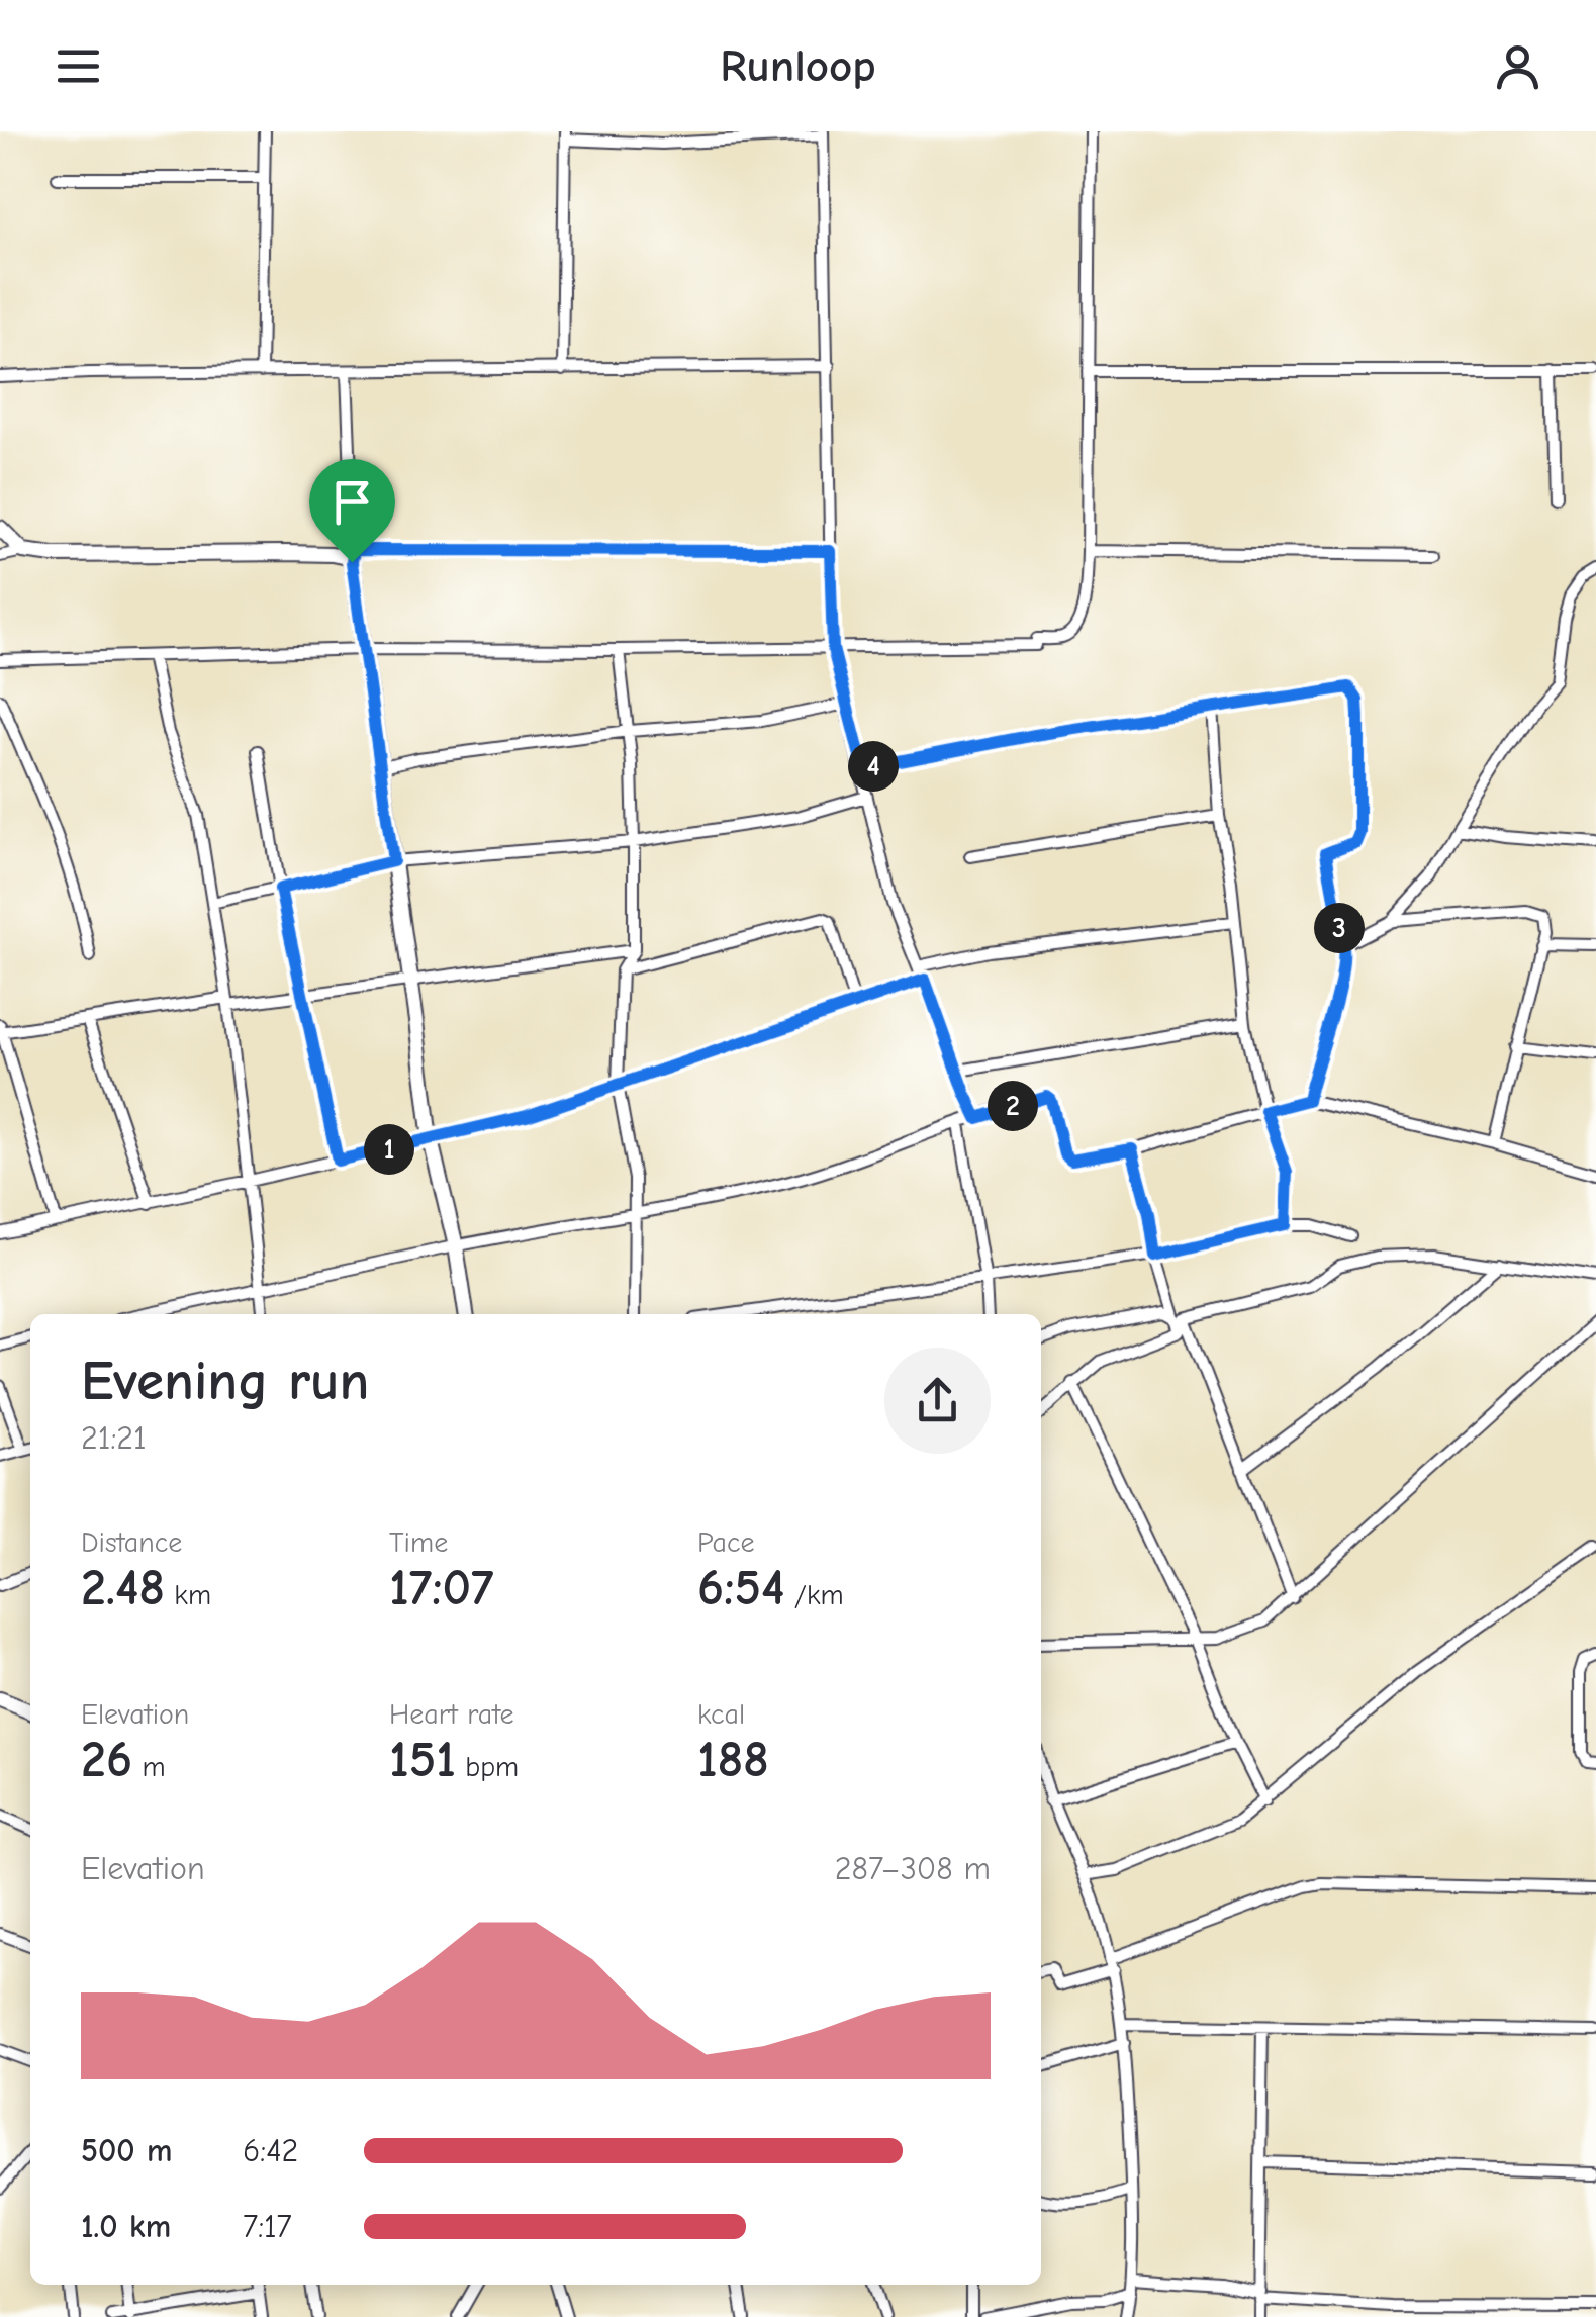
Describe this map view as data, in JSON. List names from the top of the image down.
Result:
{
  "page": {
    "header": "Runloop",
    "pins": [
      "4",
      "3",
      "2",
      "1"
    ],
    "heading": ["Evening run", "21:21"],
    "stats": [
      ["Distance", "2.48 km"],
      ["Time", "17:07"],
      ["Pace", "6:54 /km"],
      ["Elevation", "26 m"],
      ["Heart rate", "151 bpm"],
      ["kcal", "188"]
    ],
    "chart": ["Elevation", "287–308 m"],
    "list": [
      {
        "name": "500 m",
        "note": "6:42"
      },
      {
        "name": "1.0 km",
        "note": "7:17"
      }
    ]
  }
}
